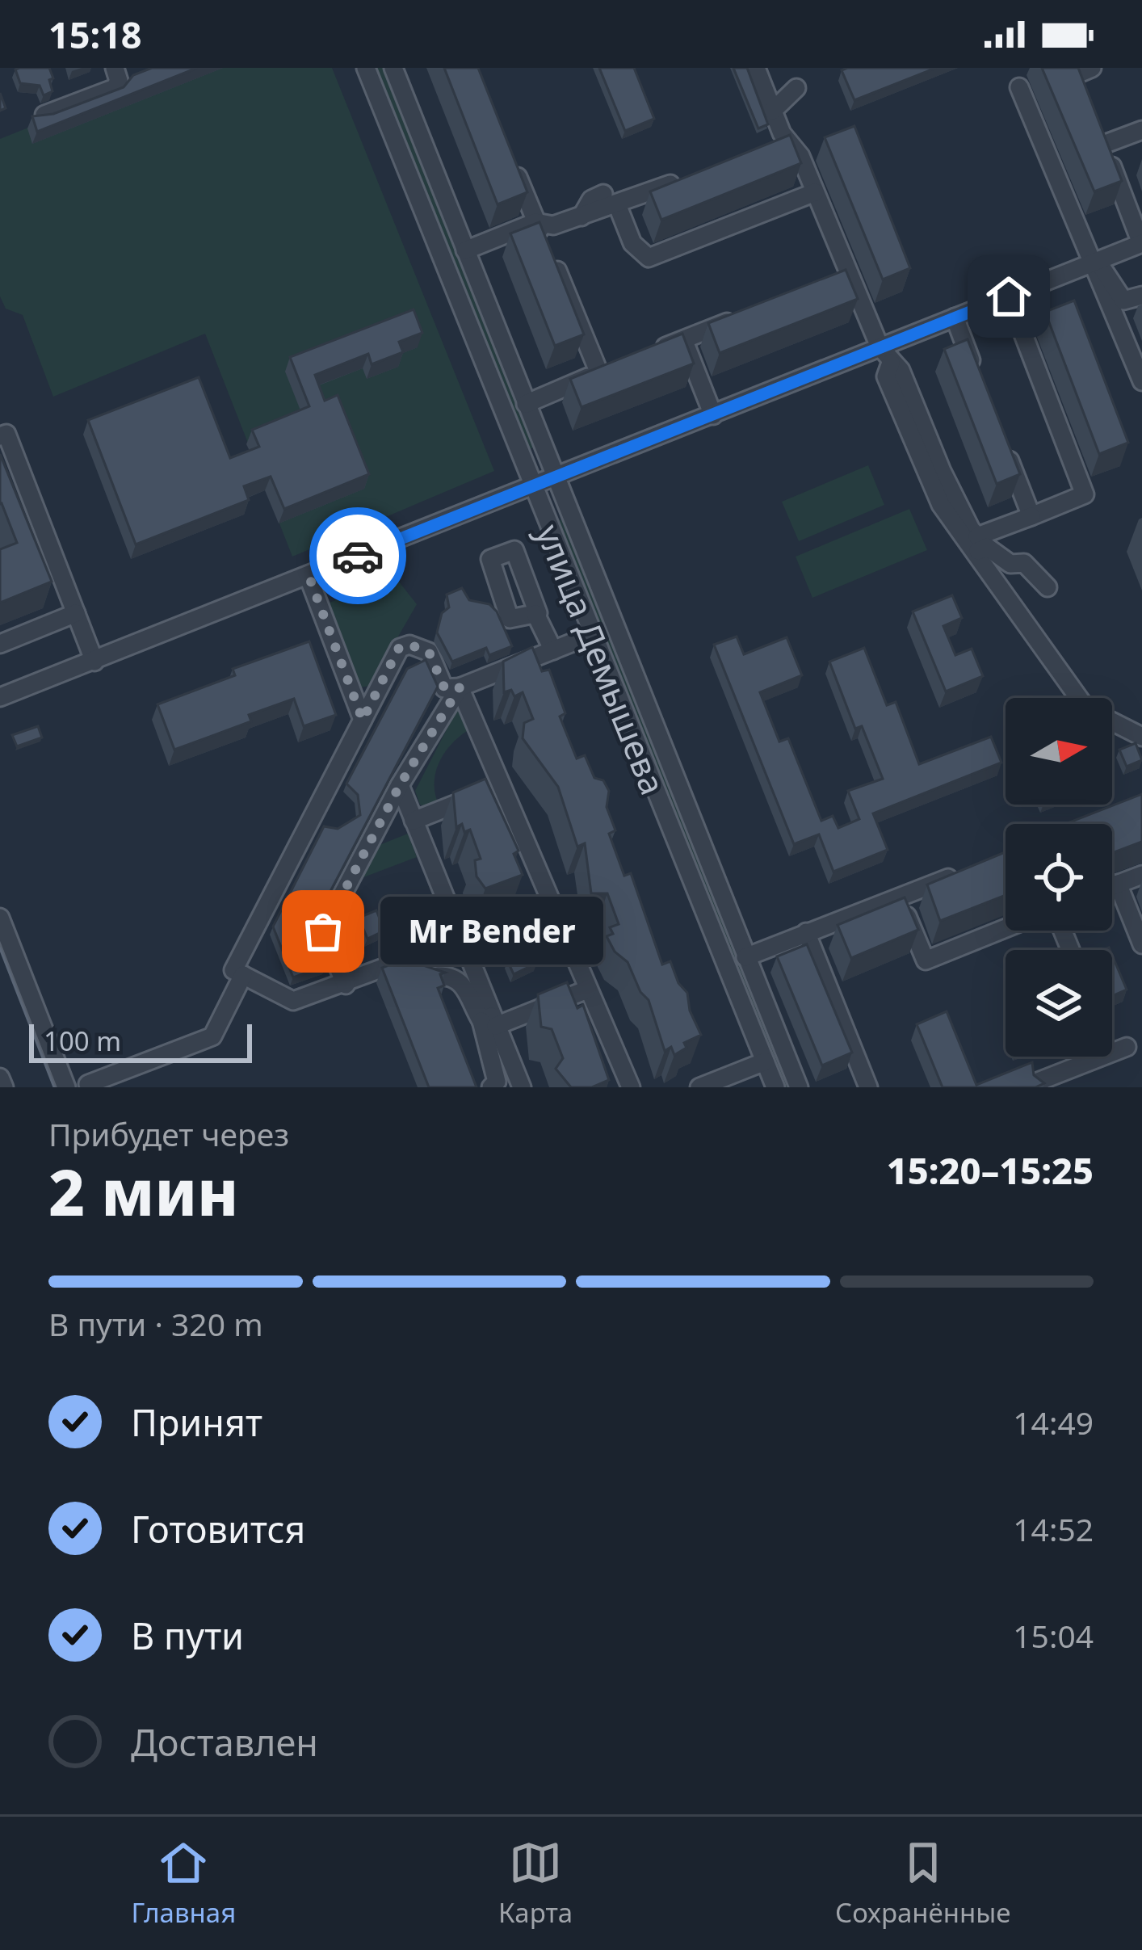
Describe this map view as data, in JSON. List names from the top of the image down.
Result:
{
  "streets": {
    "street": ["улица Демышева"]
  },
  "places": ["Mr Bender"],
  "scale_bar": "100 m",
  "north": "right",
  "page": {
    "status": "15:18",
    "bubble": "Mr Bender",
    "scale": "100 m",
    "heading": ["2 мин", "Прибудет через", "15:20–15:25"],
    "bar": "В пути · 320 m",
    "list": [
      ["Принят", "14:49"],
      ["Готовится", "14:52"],
      ["В пути", "15:04"],
      "Доставлен"
    ],
    "tabs": ["Главная", "Карта", "Сохранённые"]
  }
}
